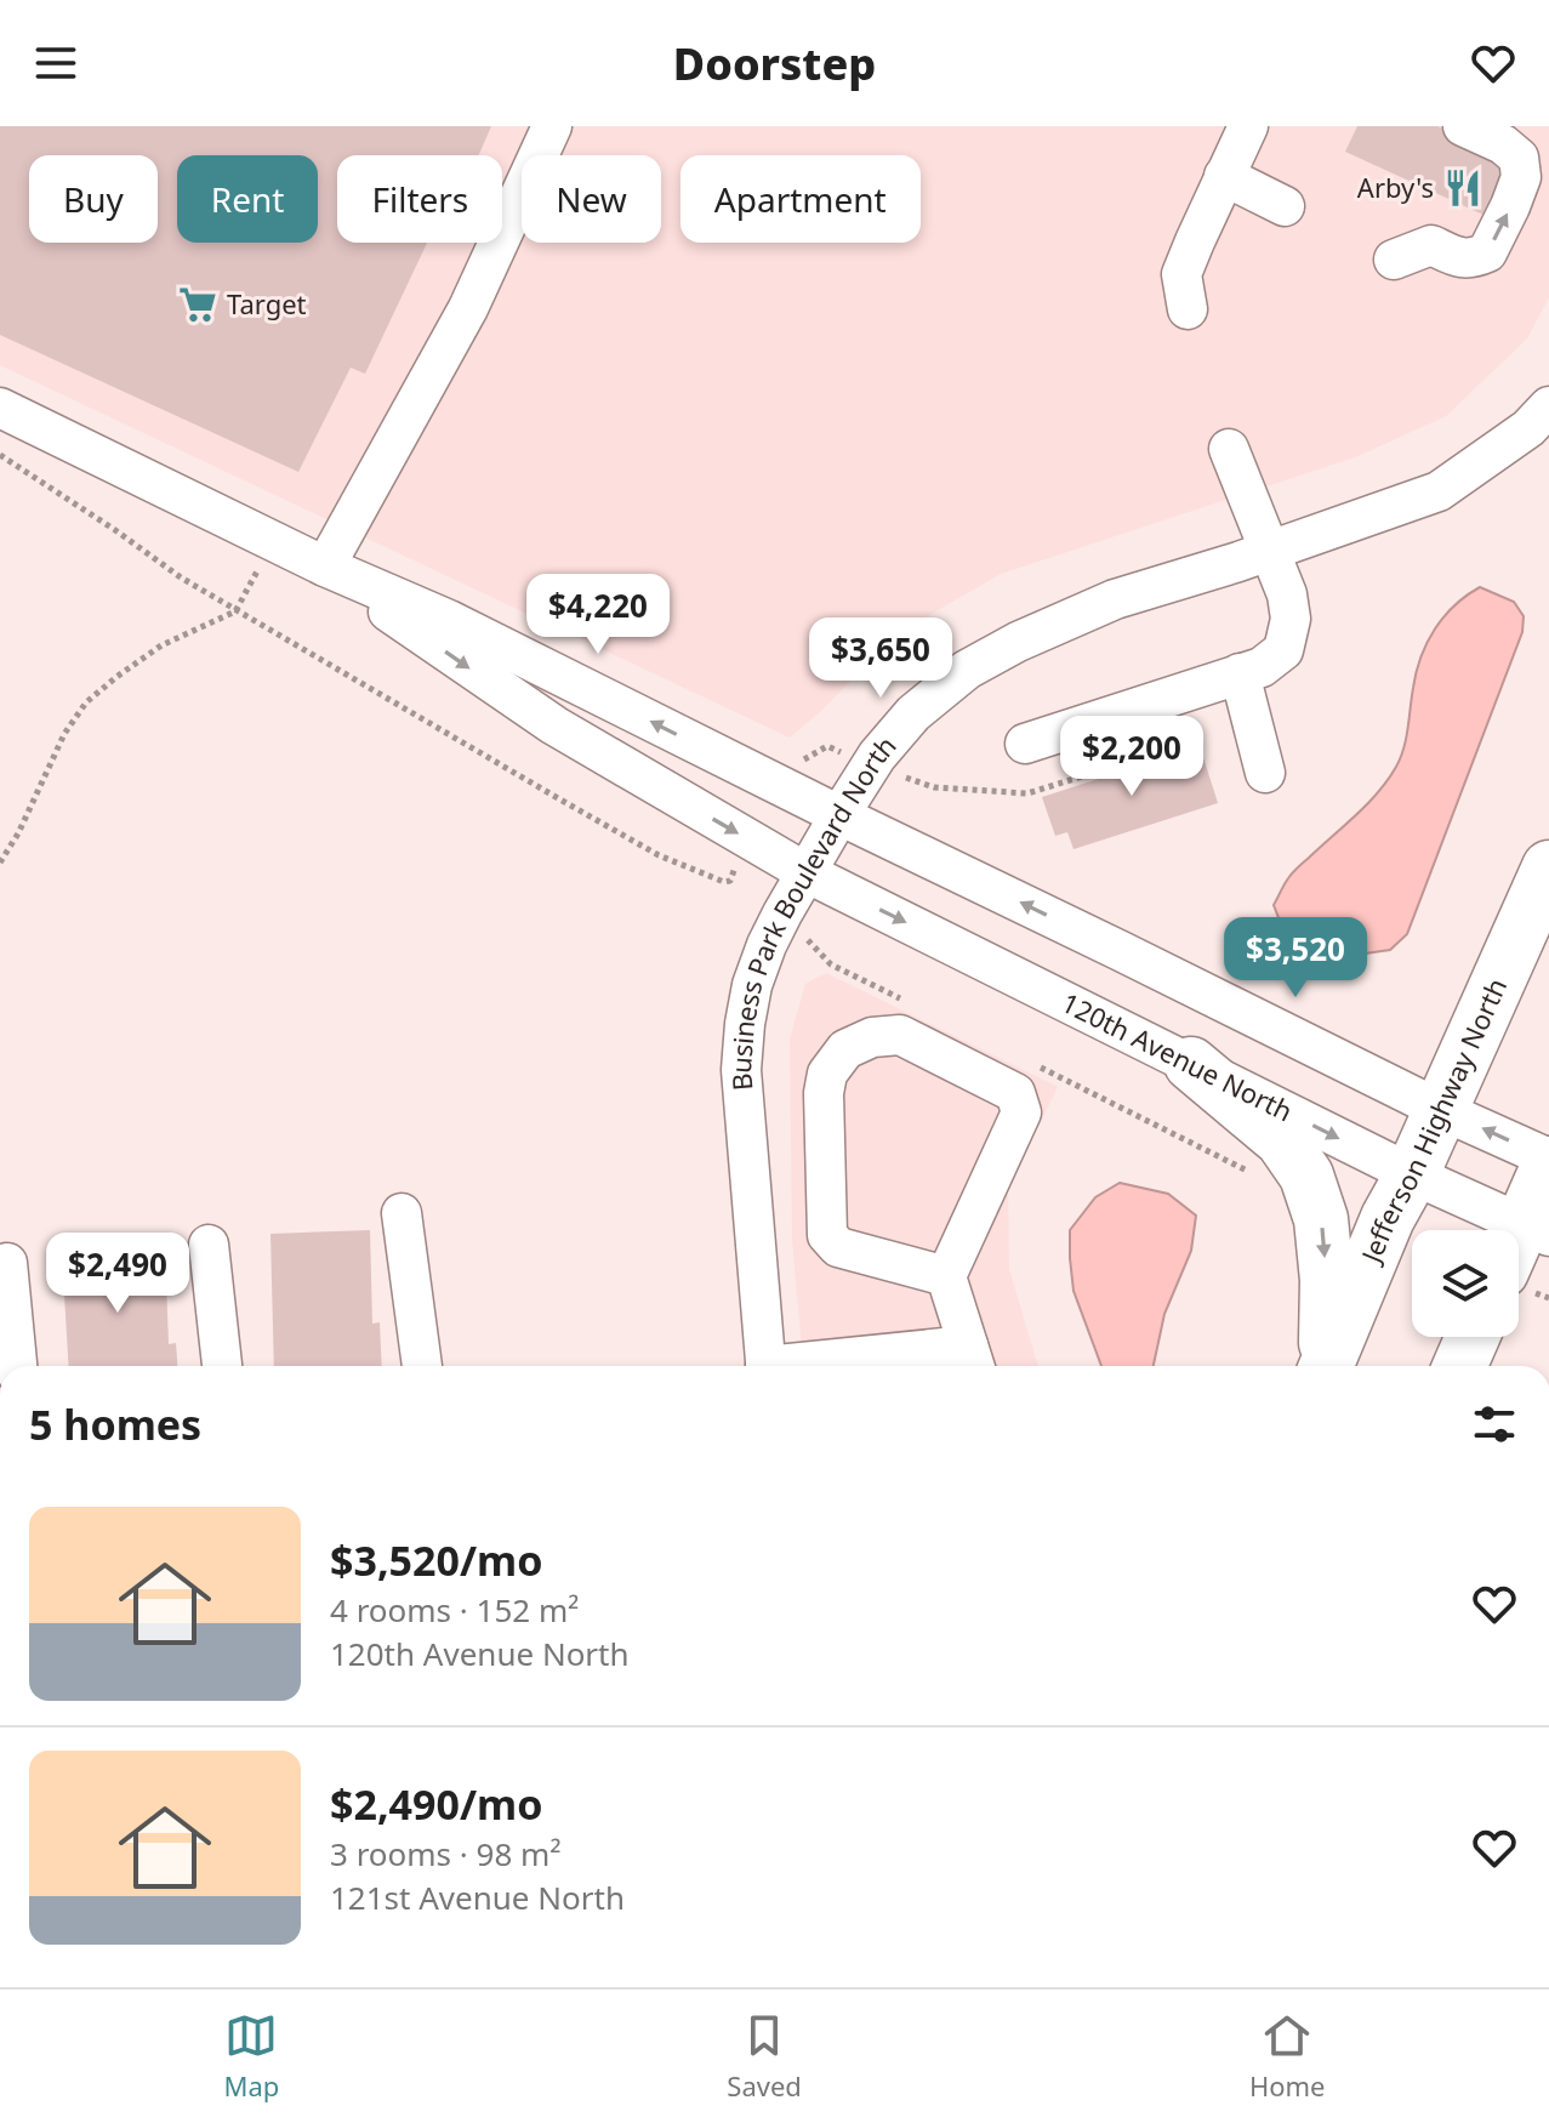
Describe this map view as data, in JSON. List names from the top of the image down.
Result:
{
  "streets": {
    "highway": ["Jefferson Highway North"],
    "street": ["Business Park Boulevard North", "120th Avenue North"]
  },
  "crossings": [
    ["Business Park Boulevard North", "120th Avenue North"],
    ["120th Avenue North", "Jefferson Highway North"]
  ],
  "places": {
    "restaurant": ["Arby's"],
    "supermarket": ["Target"]
  },
  "page": {
    "header": "Doorstep",
    "chip": [
      "Buy",
      "Rent",
      "Filters",
      "New",
      "Apartment"
    ],
    "price": [
      "$4,220",
      "$3,650",
      "$2,200",
      "$3,520",
      "$2,490"
    ],
    "heading": "5 homes",
    "list": [
      {
        "name": "$3,520/mo",
        "note": "4 rooms · 152 m² · 120th Avenue North"
      },
      {
        "name": "$2,490/mo",
        "note": "3 rooms · 98 m² · 121st Avenue North"
      }
    ],
    "tabs": ["Map", "Saved", "Home"]
  }
}
